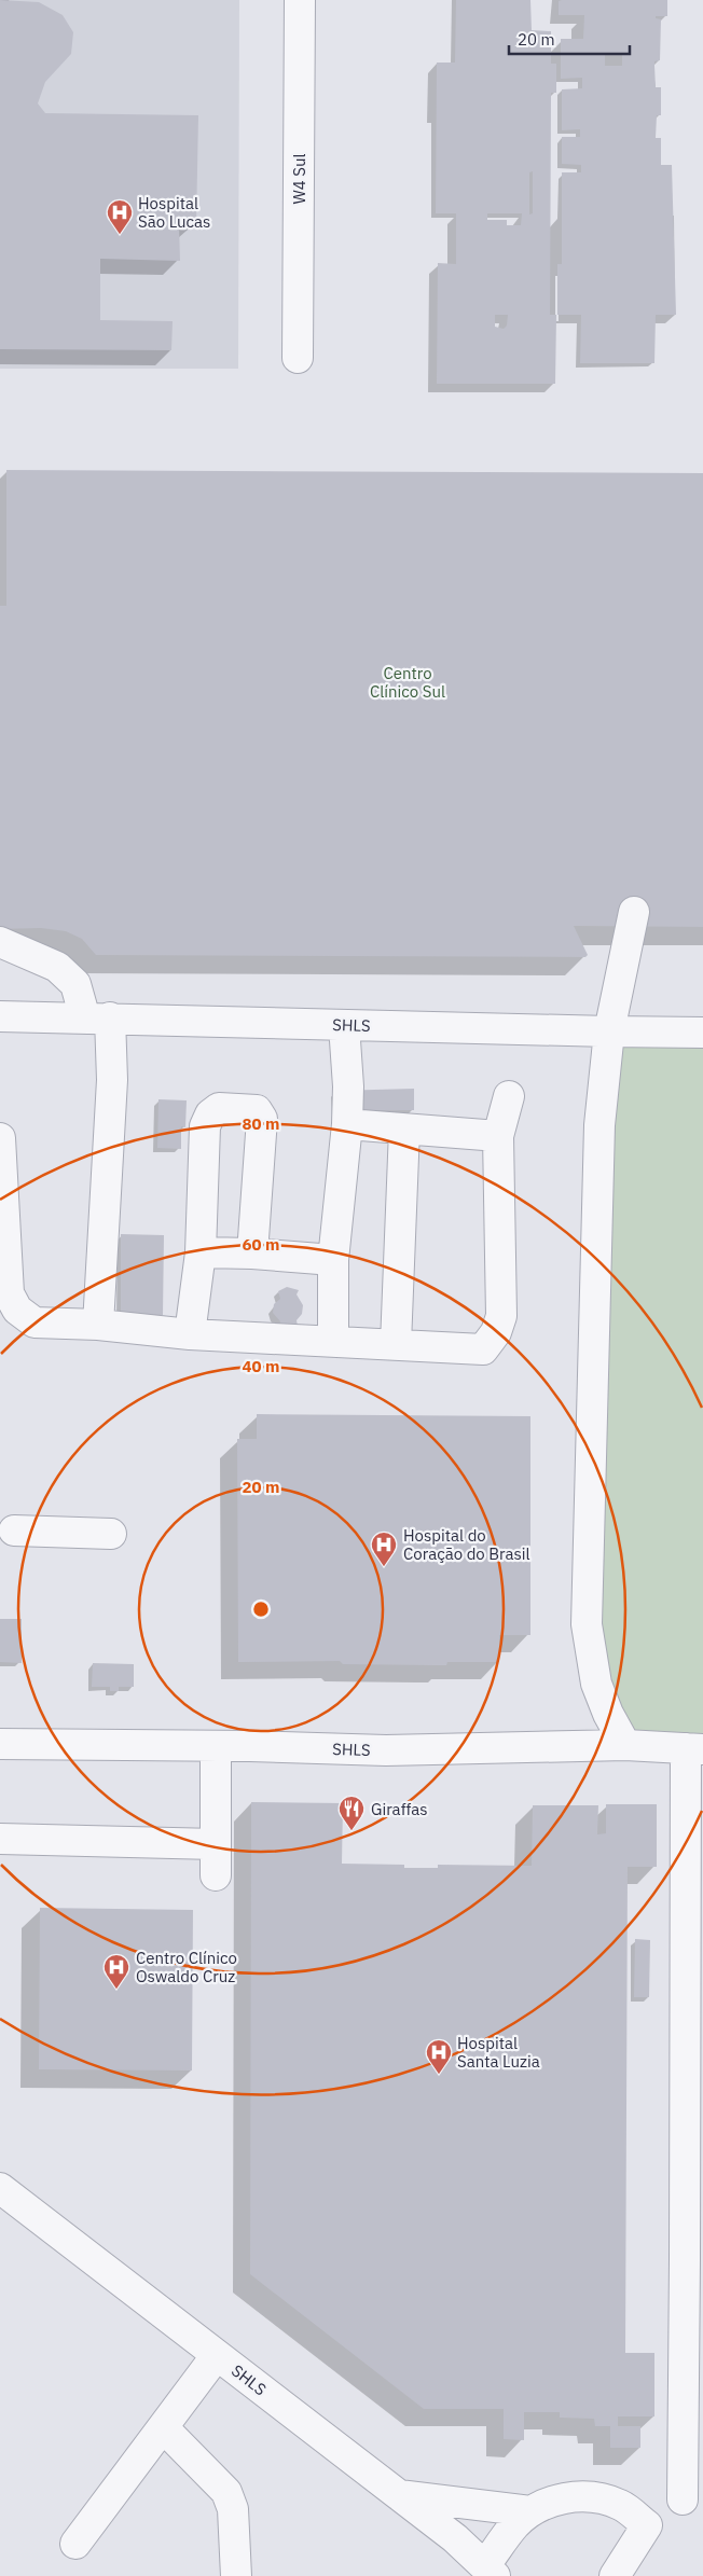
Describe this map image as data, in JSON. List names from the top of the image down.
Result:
{
  "streets": {
    "street": ["W4 Sul", "SHLS"]
  },
  "parks": ["Centro Clínico Sul"],
  "places": {
    "hospital": [
      "Hospital São Lucas",
      "Hospital do Coração do Brasil",
      "Centro Clínico Oswaldo Cruz",
      "Hospital Santa Luzia"
    ],
    "restaurant": ["Giraffas"]
  },
  "scale_bar": "20 m",
  "rings": [
    "80 m",
    "60 m",
    "40 m",
    "20 m"
  ]
}
